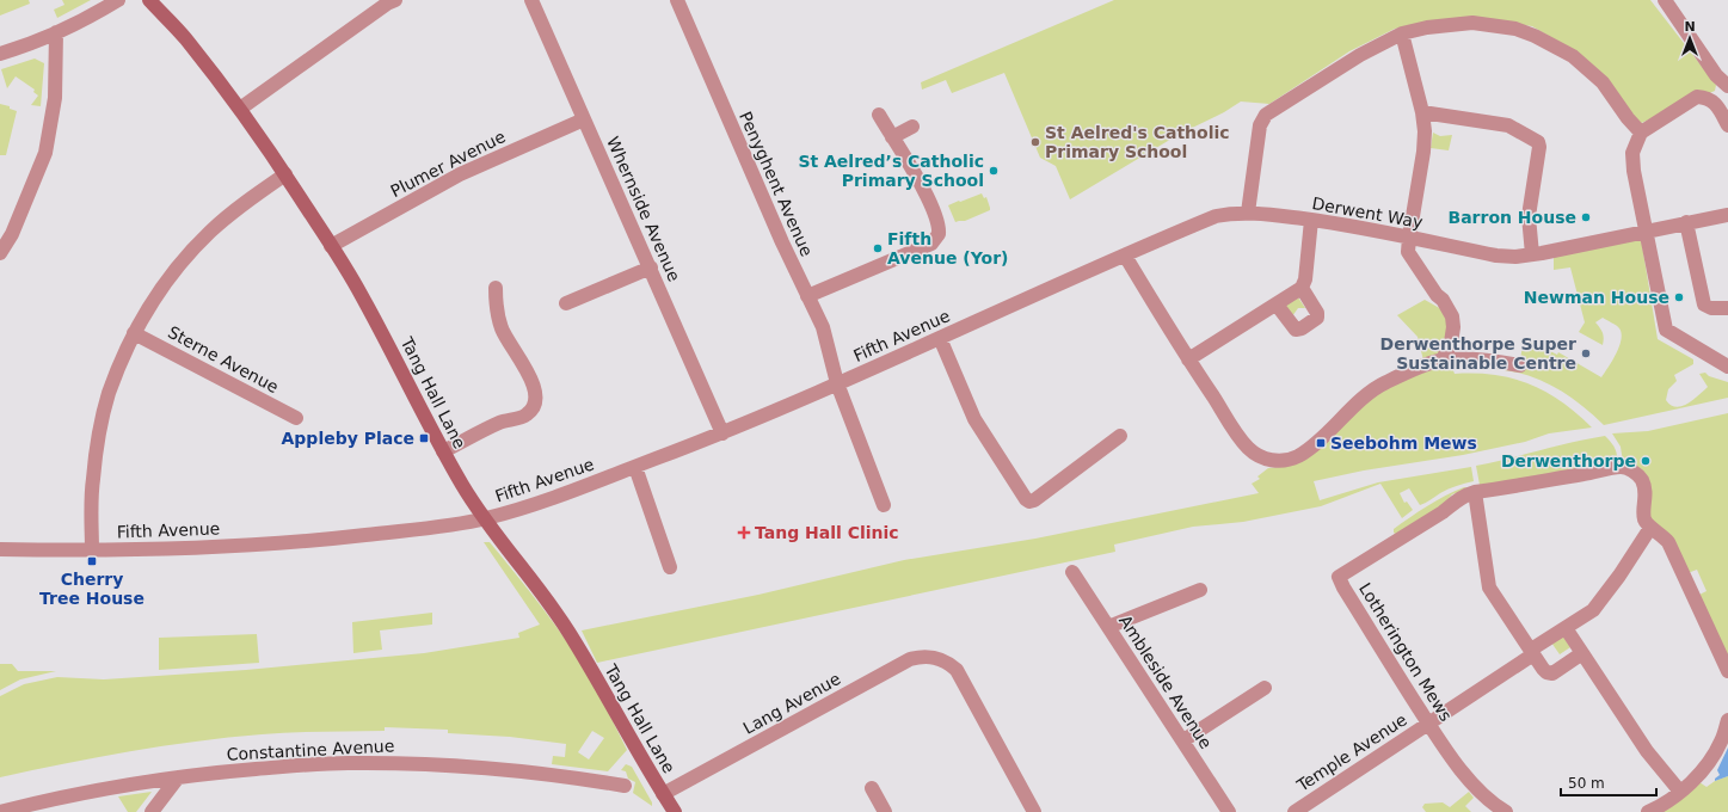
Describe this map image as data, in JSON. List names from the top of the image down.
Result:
{
  "streets": {
    "street": [
      "Plumer Avenue",
      "Penyghent Avenue",
      "Whernside Avenue",
      "Derwent Way",
      "Fifth Avenue",
      "Sterne Avenue",
      "Tang Hall Lane",
      "Lotherington Mews",
      "Ambleside Avenue",
      "Lang Avenue",
      "Constantine Avenue",
      "Temple Avenue"
    ]
  },
  "crossings": [
    ["Plumer Avenue", "Whernside Avenue"],
    ["Plumer Avenue", "Tang Hall Lane"],
    ["Penyghent Avenue", "Fifth Avenue"],
    ["Whernside Avenue", "Fifth Avenue"],
    ["Derwent Way", "Fifth Avenue"],
    ["Fifth Avenue", "Tang Hall Lane"],
    ["Tang Hall Lane", "Lang Avenue"],
    ["Lotherington Mews", "Temple Avenue"]
  ],
  "places": {
    "other": [
      "St Aelred's Catholic Primary School",
      "St Aelred’s Catholic Primary School",
      "Barron House",
      "Fifth Avenue (Yor)",
      "Newman House",
      "Derwenthorpe Super Sustainable Centre",
      "Derwenthorpe"
    ],
    "transit": ["Appleby Place", "Seebohm Mews", "Cherry Tree House"],
    "health": ["Tang Hall Clinic"]
  },
  "scale_bar": "50 m",
  "north": "top"
}
